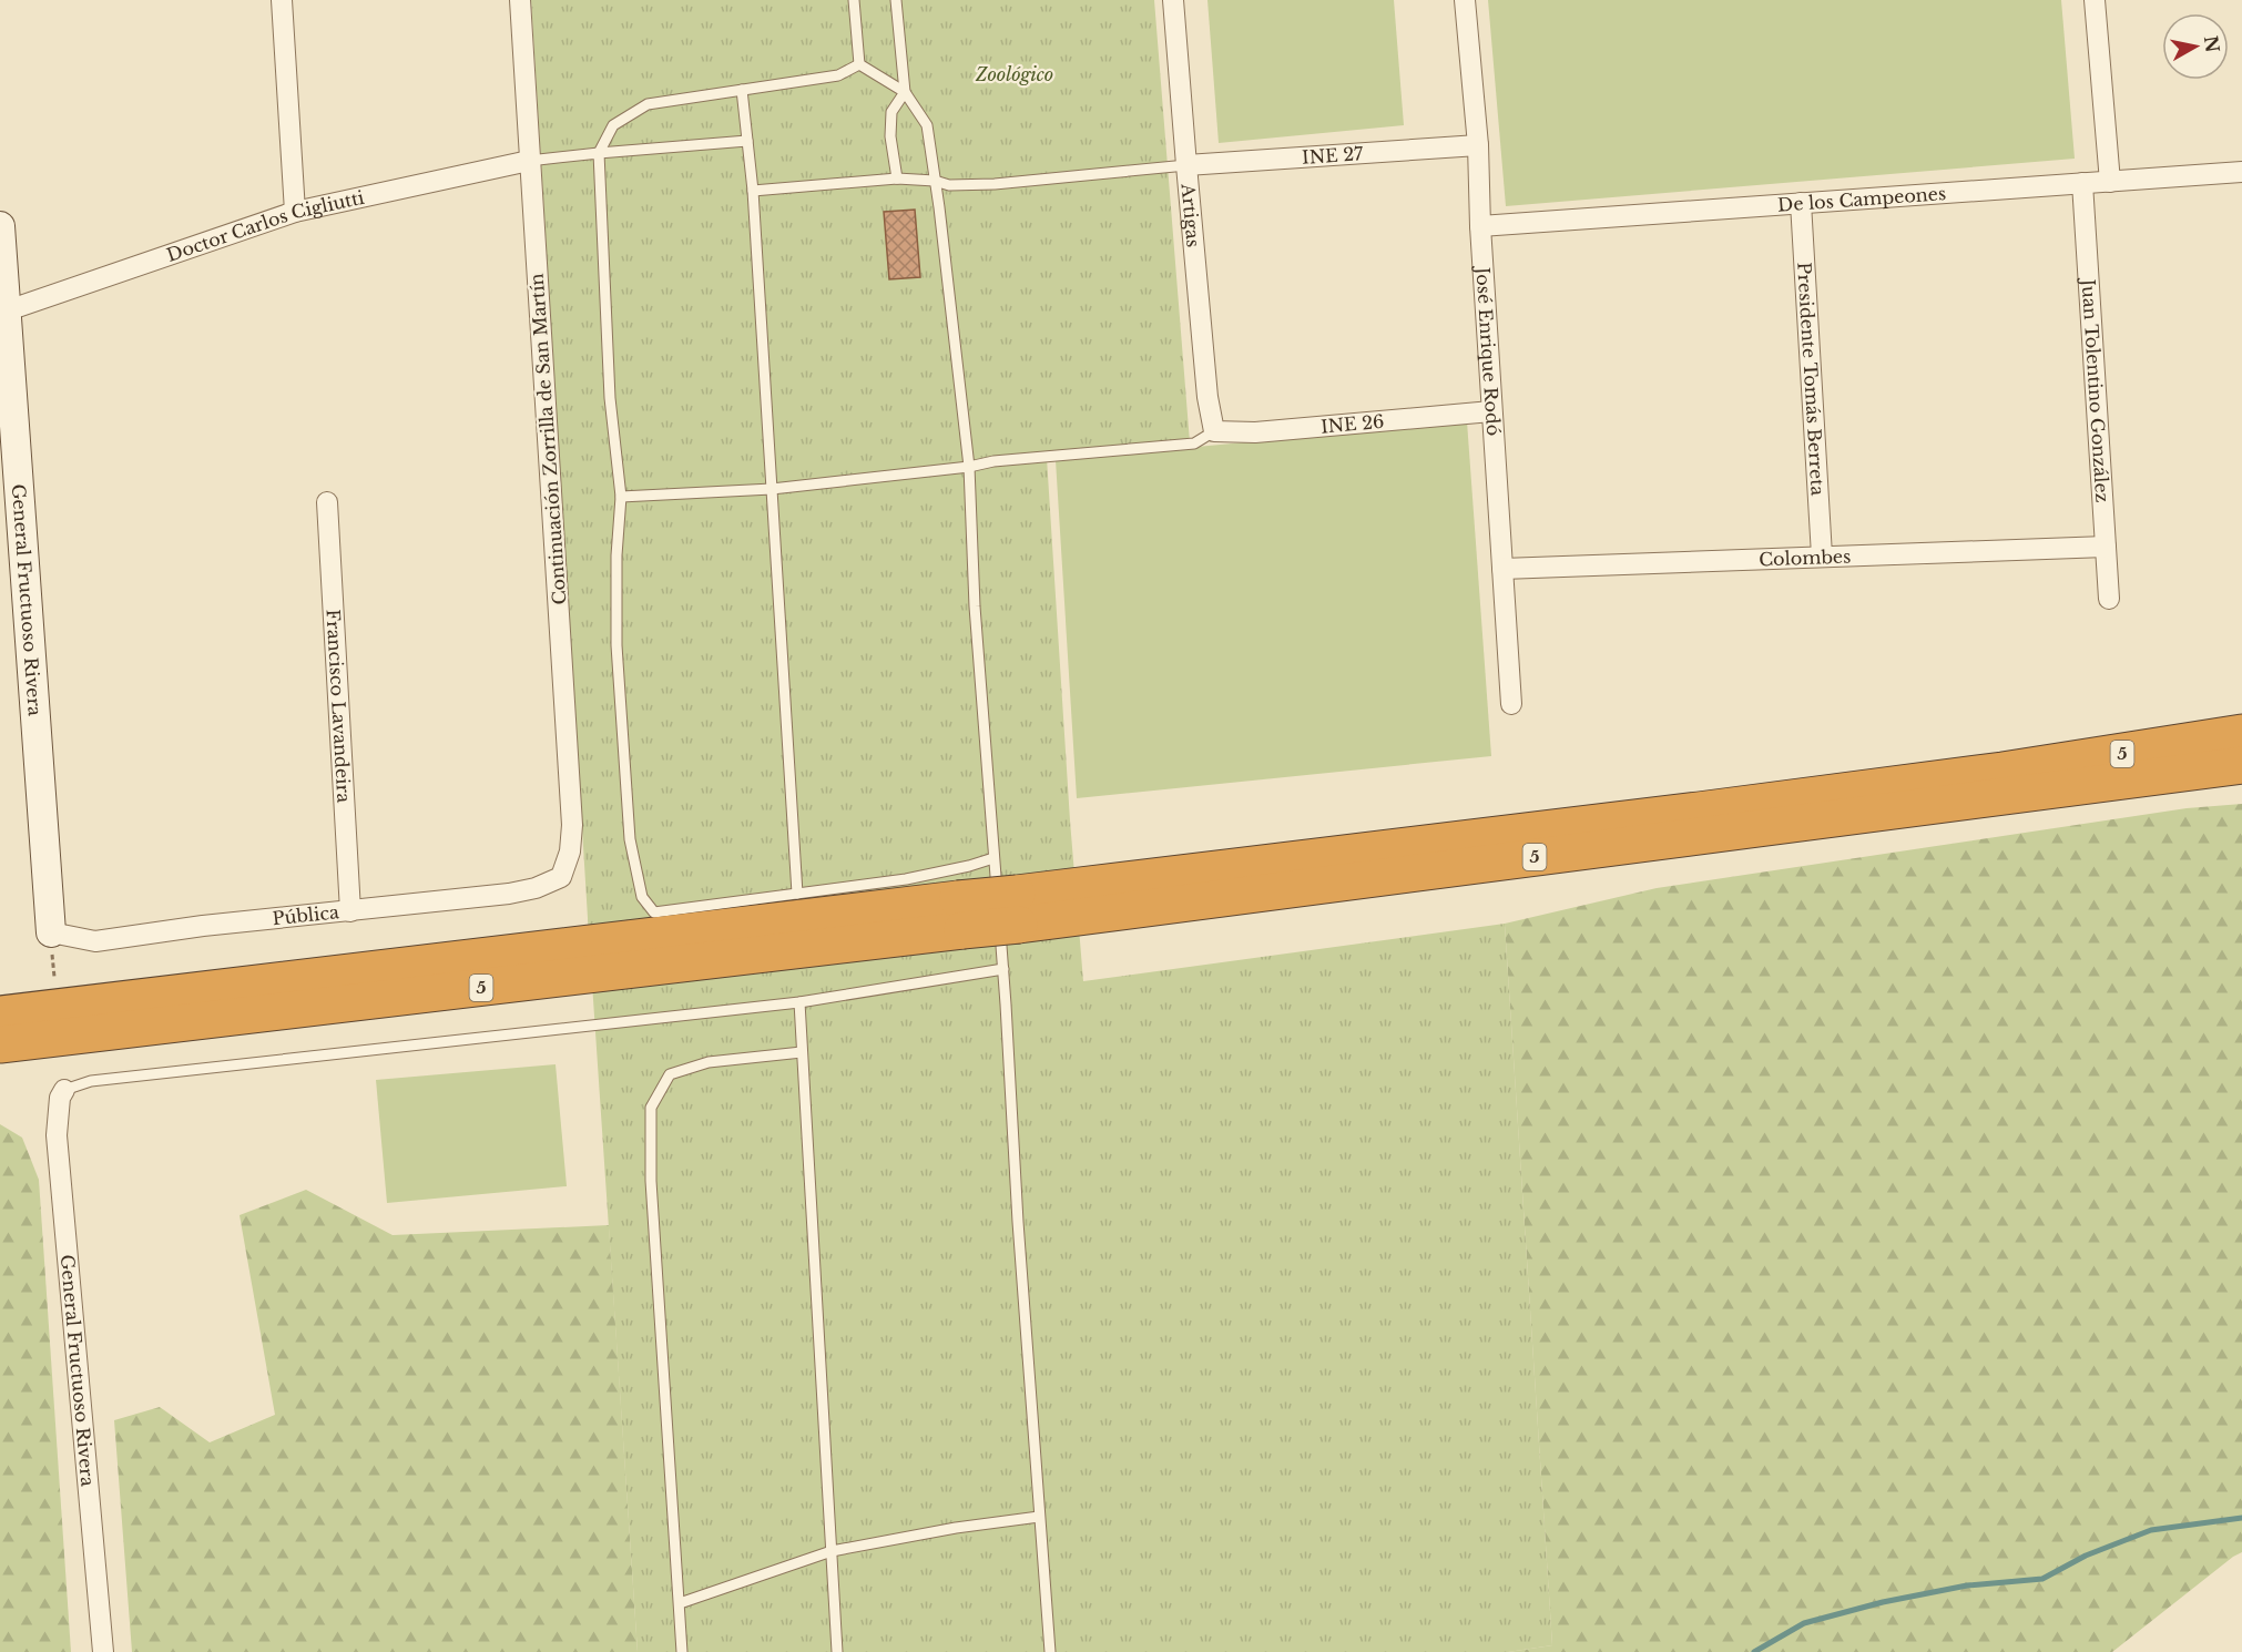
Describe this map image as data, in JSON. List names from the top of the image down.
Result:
{
  "streets": {
    "highway": ["5"],
    "street": [
      "INE 27",
      "De los Campeones",
      "Artigas",
      "Doctor Carlos Cigliutti",
      "José Enrique Rodó",
      "Presidente Tomás Berreta",
      "Juan Tolentino González",
      "INE 26",
      "Continuación Zorrilla de San Martín",
      "Colombes",
      "General Fructuoso Rivera",
      "Francisco Lavandeira",
      "Pública"
    ]
  },
  "crossings": [
    ["INE 27", "Artigas"],
    ["INE 27", "José Enrique Rodó"],
    ["De los Campeones", "José Enrique Rodó"],
    ["De los Campeones", "Presidente Tomás Berreta"],
    ["De los Campeones", "Juan Tolentino González"],
    ["Artigas", "INE 26"],
    ["Doctor Carlos Cigliutti", "Continuación Zorrilla de San Martín"],
    ["Doctor Carlos Cigliutti", "General Fructuoso Rivera"],
    ["José Enrique Rodó", "INE 26"],
    ["José Enrique Rodó", "Colombes"],
    ["Presidente Tomás Berreta", "Colombes"],
    ["Juan Tolentino González", "Colombes"],
    ["Continuación Zorrilla de San Martín", "Pública"],
    ["General Fructuoso Rivera", "Pública"],
    ["Francisco Lavandeira", "Pública"]
  ],
  "parks": ["Zoológico"],
  "north": "right"
}
